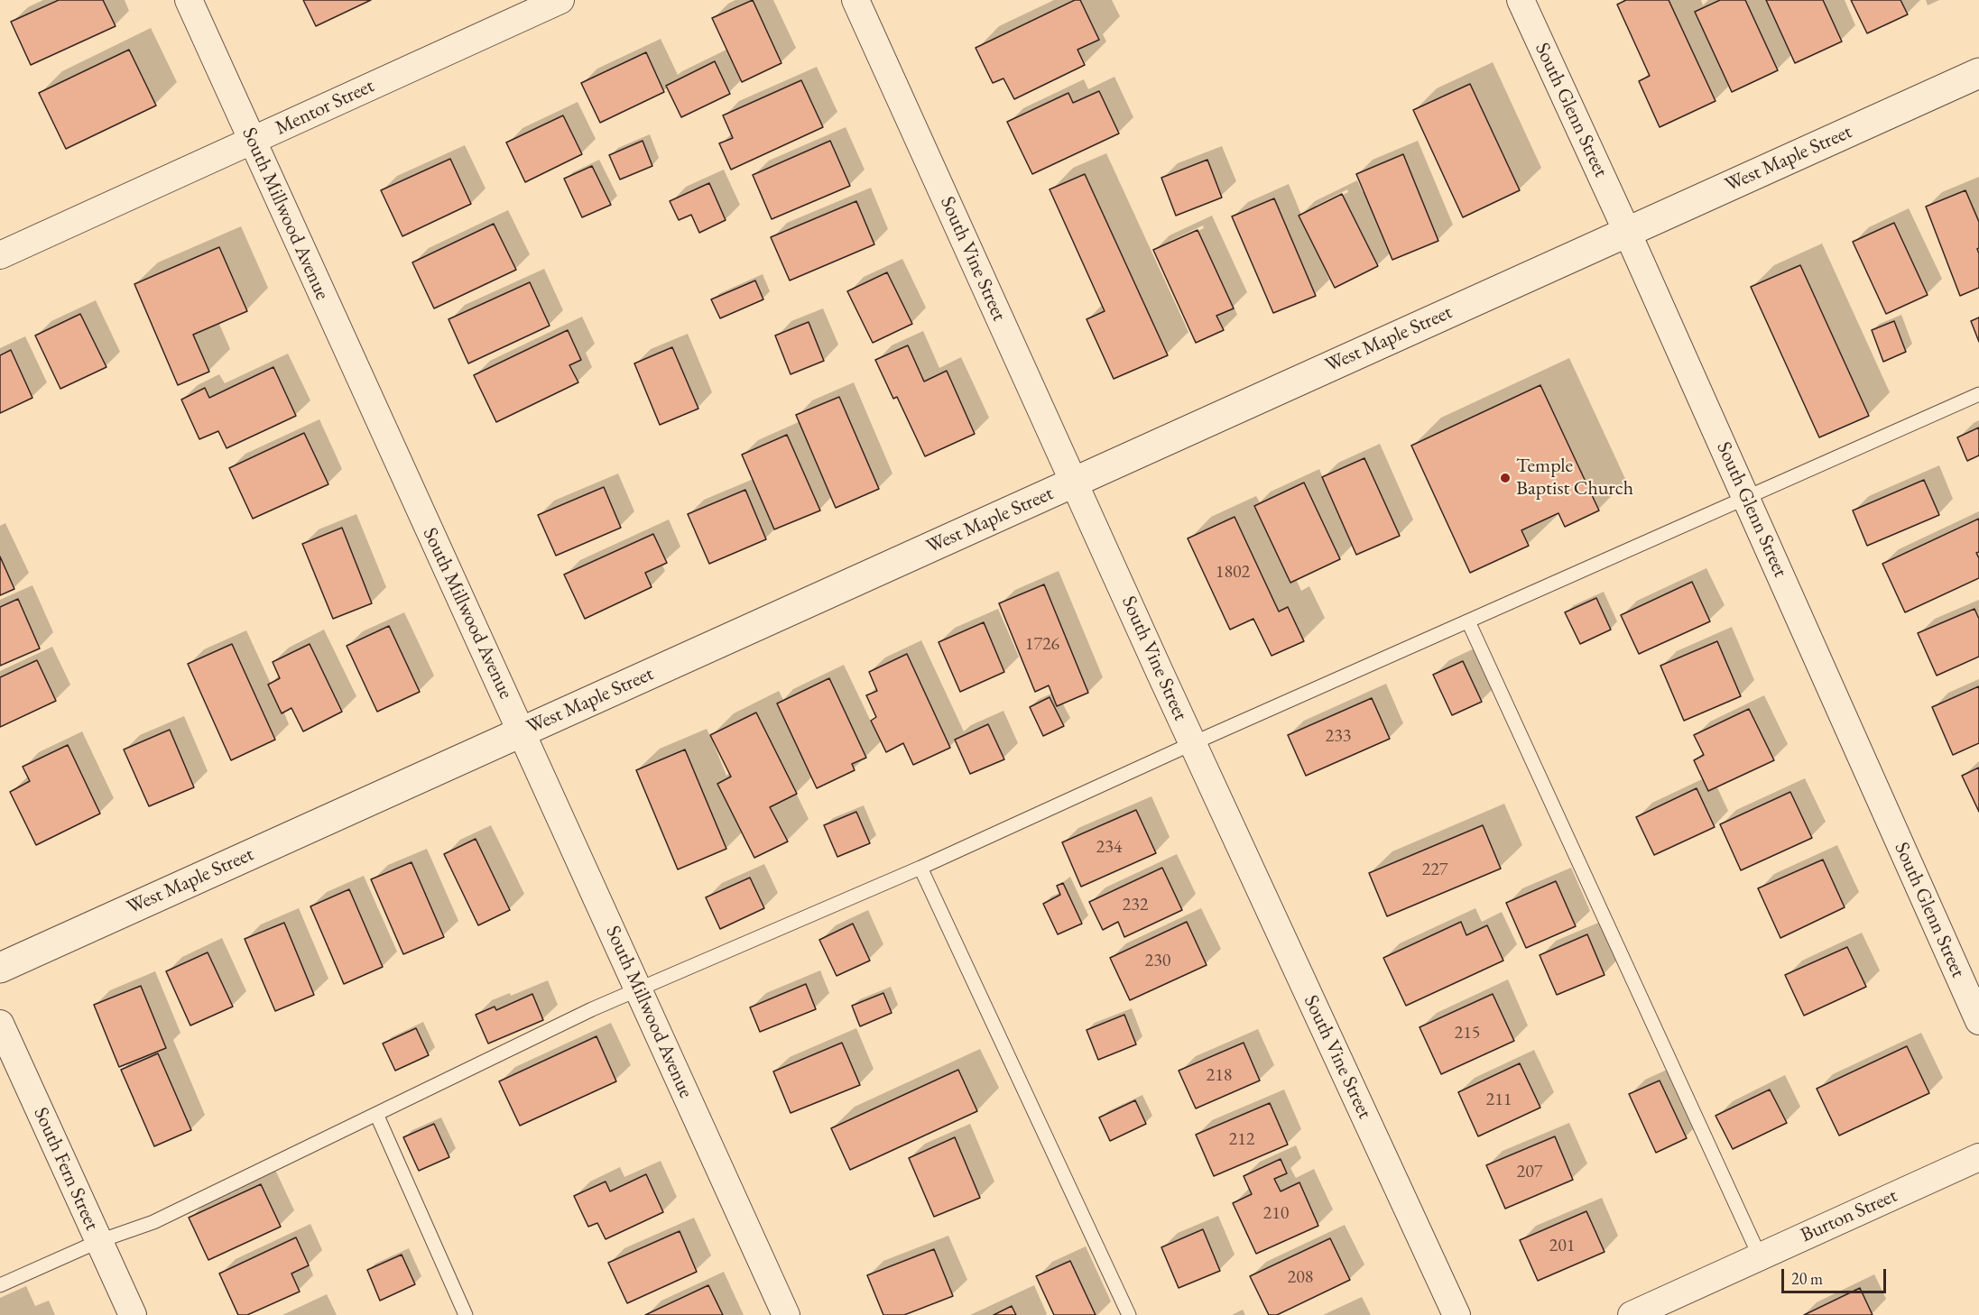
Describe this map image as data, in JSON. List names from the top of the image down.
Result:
{
  "streets": {
    "street": [
      "Mentor Street",
      "South Glenn Street",
      "West Maple Street",
      "South Millwood Avenue",
      "South Vine Street",
      "South Fern Street",
      "Burton Street"
    ]
  },
  "crossings": [
    ["Mentor Street", "South Millwood Avenue"],
    ["South Glenn Street", "West Maple Street"],
    ["West Maple Street", "South Millwood Avenue"],
    ["West Maple Street", "South Vine Street"]
  ],
  "places": ["Temple Baptist Church"],
  "house_numbers": [
    "1802",
    "1726",
    "233",
    "234",
    "227",
    "232",
    "230",
    "215",
    "218",
    "211",
    "212",
    "207",
    "210",
    "201",
    "208"
  ],
  "scale_bar": "20 m"
}
